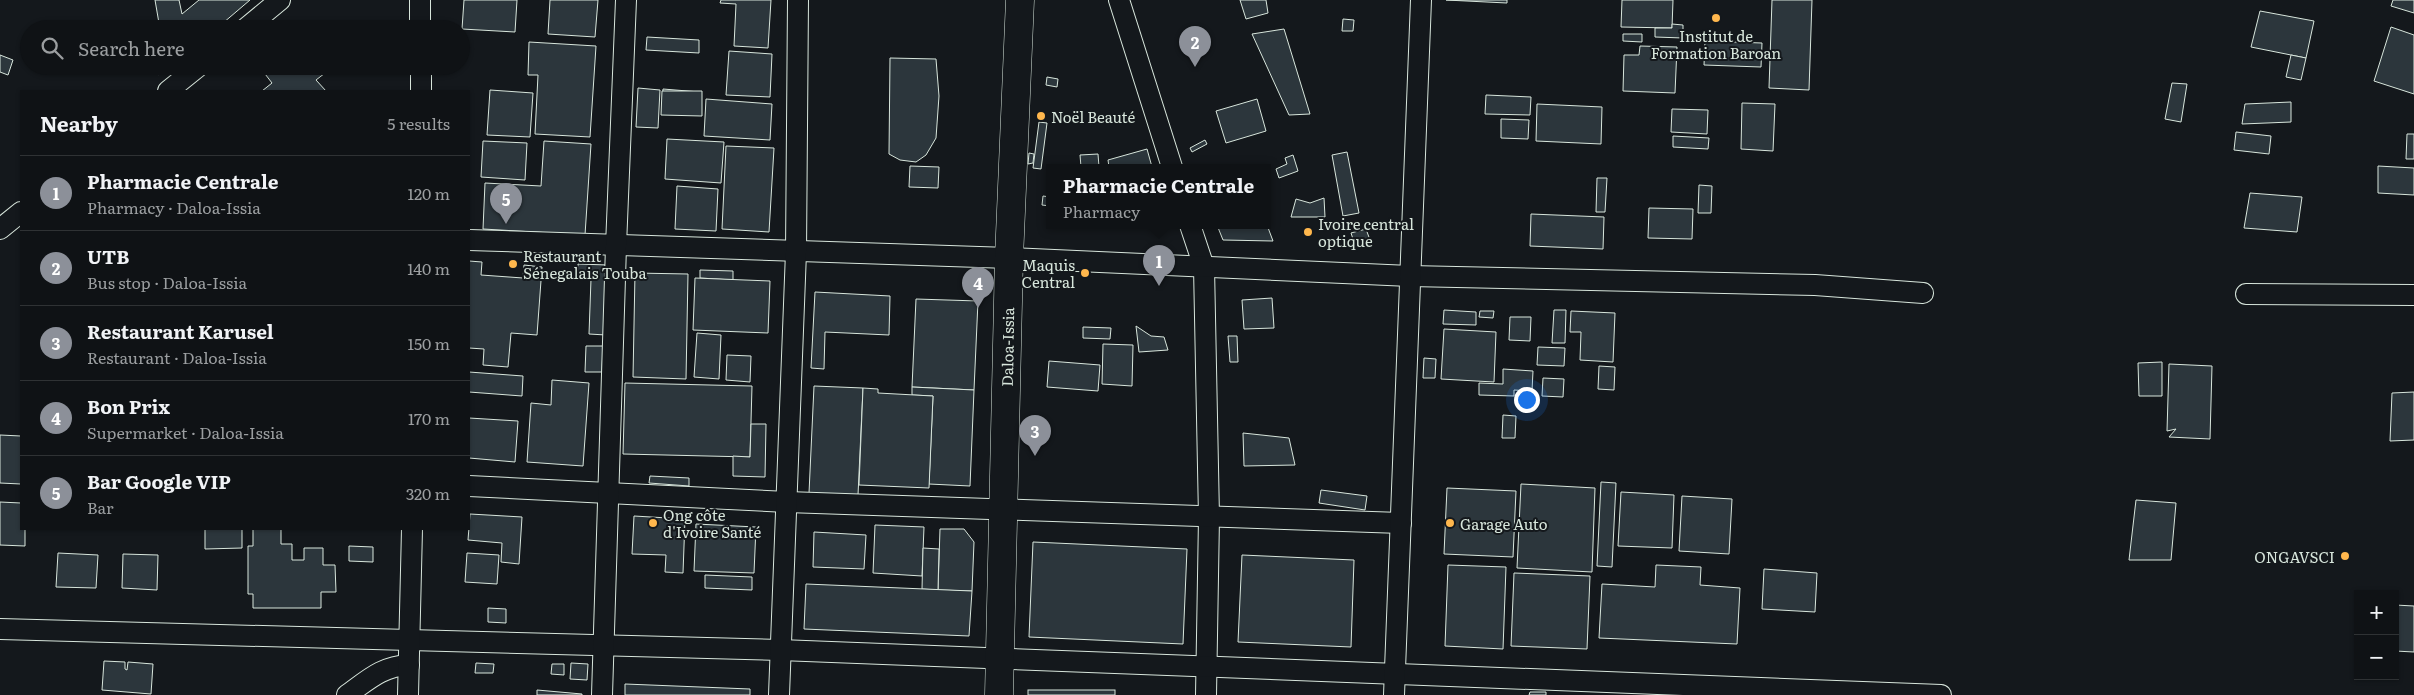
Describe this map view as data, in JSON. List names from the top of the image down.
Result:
{
  "streets": {
    "main road": ["Daloa-Issia"]
  },
  "places": [
    "Institut de Formation Baroan",
    "Noël Beauté",
    "Ivoire central optique",
    "Restaurant Sénegalais Touba",
    "Maquis Central",
    "Ong côte d'Ivoire Santé",
    "Garage Auto",
    "ONGAVSCI"
  ],
  "page": {
    "search": "Search here",
    "pins": [
      "2",
      "5",
      "1",
      "4",
      "3"
    ],
    "heading": ["Nearby", "5 results"],
    "list": [
      {
        "mark": "1",
        "name": "Pharmacie Centrale",
        "note": "Pharmacy · Daloa-Issia",
        "value": "120 m"
      },
      {
        "mark": "2",
        "name": "UTB",
        "note": "Bus stop · Daloa-Issia",
        "value": "140 m"
      },
      {
        "mark": "3",
        "name": "Restaurant Karusel",
        "note": "Restaurant · Daloa-Issia",
        "value": "150 m"
      },
      {
        "mark": "4",
        "name": "Bon Prix",
        "note": "Supermarket · Daloa-Issia",
        "value": "170 m"
      },
      {
        "mark": "5",
        "name": "Bar Google VIP",
        "note": "Bar",
        "value": "320 m"
      }
    ],
    "popup": ["Pharmacie Centrale", "Pharmacy"],
    "map_buttons": ["+", "−"]
  }
}
